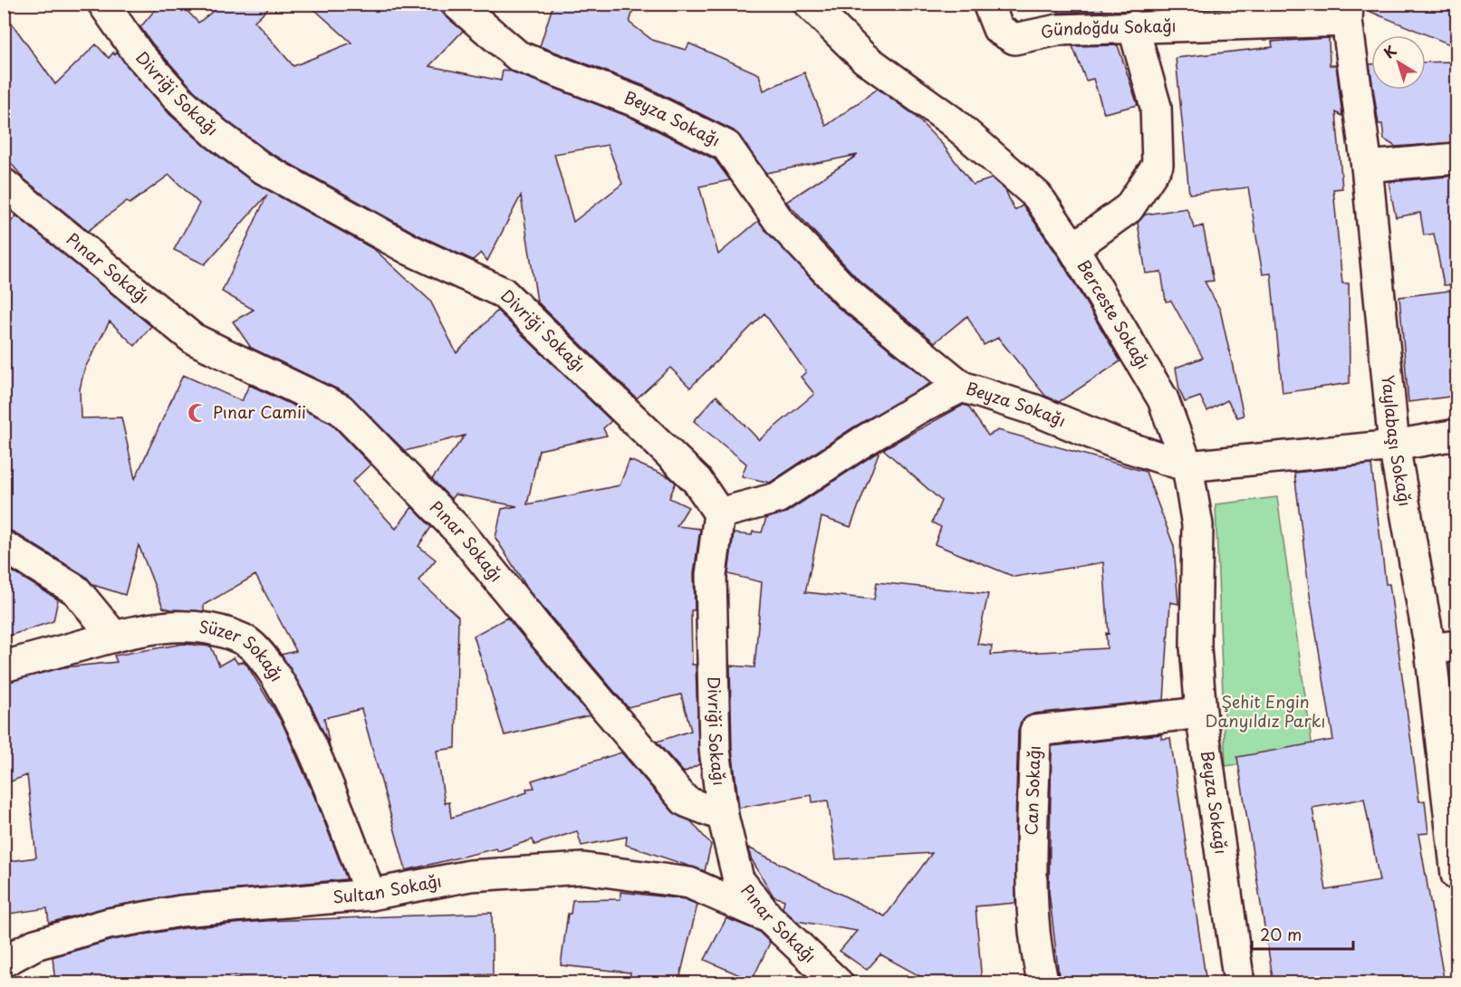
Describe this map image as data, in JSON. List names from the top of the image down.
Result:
{
  "streets": {
    "street": [
      "Gündoğdu Sokağı",
      "Divriği Sokağı",
      "Beyza Sokağı",
      "Pınar Sokağı",
      "Berceste Sokağı",
      "Yaylabaşı Sokağı",
      "Süzer Sokağı",
      "Can Sokağı",
      "Sultan Sokağı"
    ]
  },
  "crossings": [
    ["Gündoğdu Sokağı", "Yaylabaşı Sokağı"],
    ["Divriği Sokağı", "Pınar Sokağı"],
    ["Beyza Sokağı", "Berceste Sokağı"],
    ["Beyza Sokağı", "Can Sokağı"],
    ["Pınar Sokağı", "Sultan Sokağı"],
    ["Süzer Sokağı", "Sultan Sokağı"]
  ],
  "parks": ["Şehit Engin Danyıldız Parkı"],
  "places": {
    "mosque": ["Pınar Camii"]
  },
  "scale_bar": "20 m",
  "north": "top left"
}
